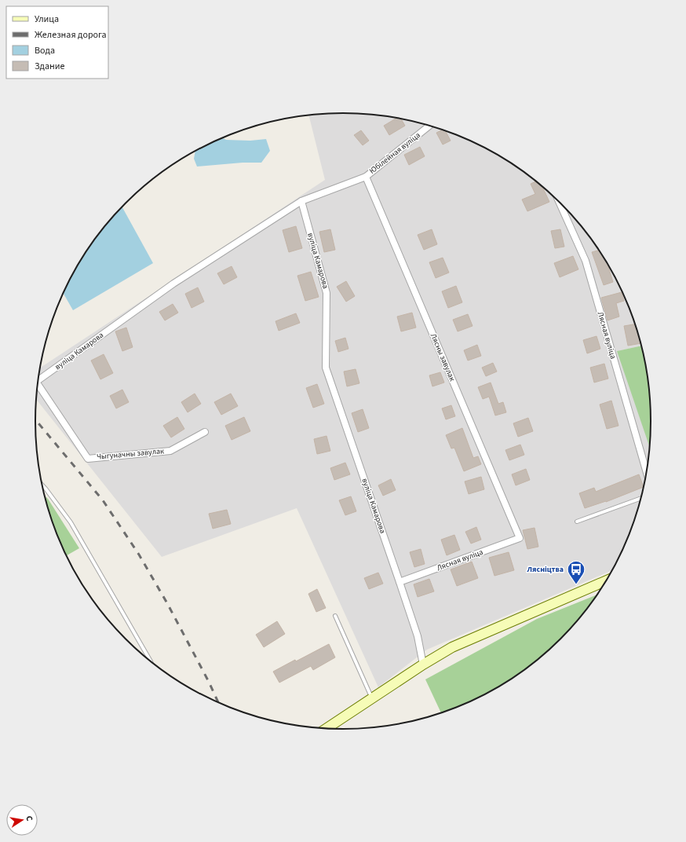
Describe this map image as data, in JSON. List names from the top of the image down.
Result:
{
  "streets": {
    "street": [
      "Юбілейная вуліца",
      "вуліца Камарова",
      "Лясная вуліца",
      "Лясны завулак",
      "Чыгуначны завулак"
    ]
  },
  "crossings": [
    ["Юбілейная вуліца", "вуліца Камарова"],
    ["Юбілейная вуліца", "Лясны завулак"],
    ["вуліца Камарова", "Лясная вуліца"],
    ["Лясная вуліца", "Лясны завулак"]
  ],
  "places": {
    "bus stop": ["Лясніцтва"]
  },
  "legend": [
    "Улица",
    "Железная дорога",
    "Вода",
    "Здание"
  ],
  "north": "right"
}
